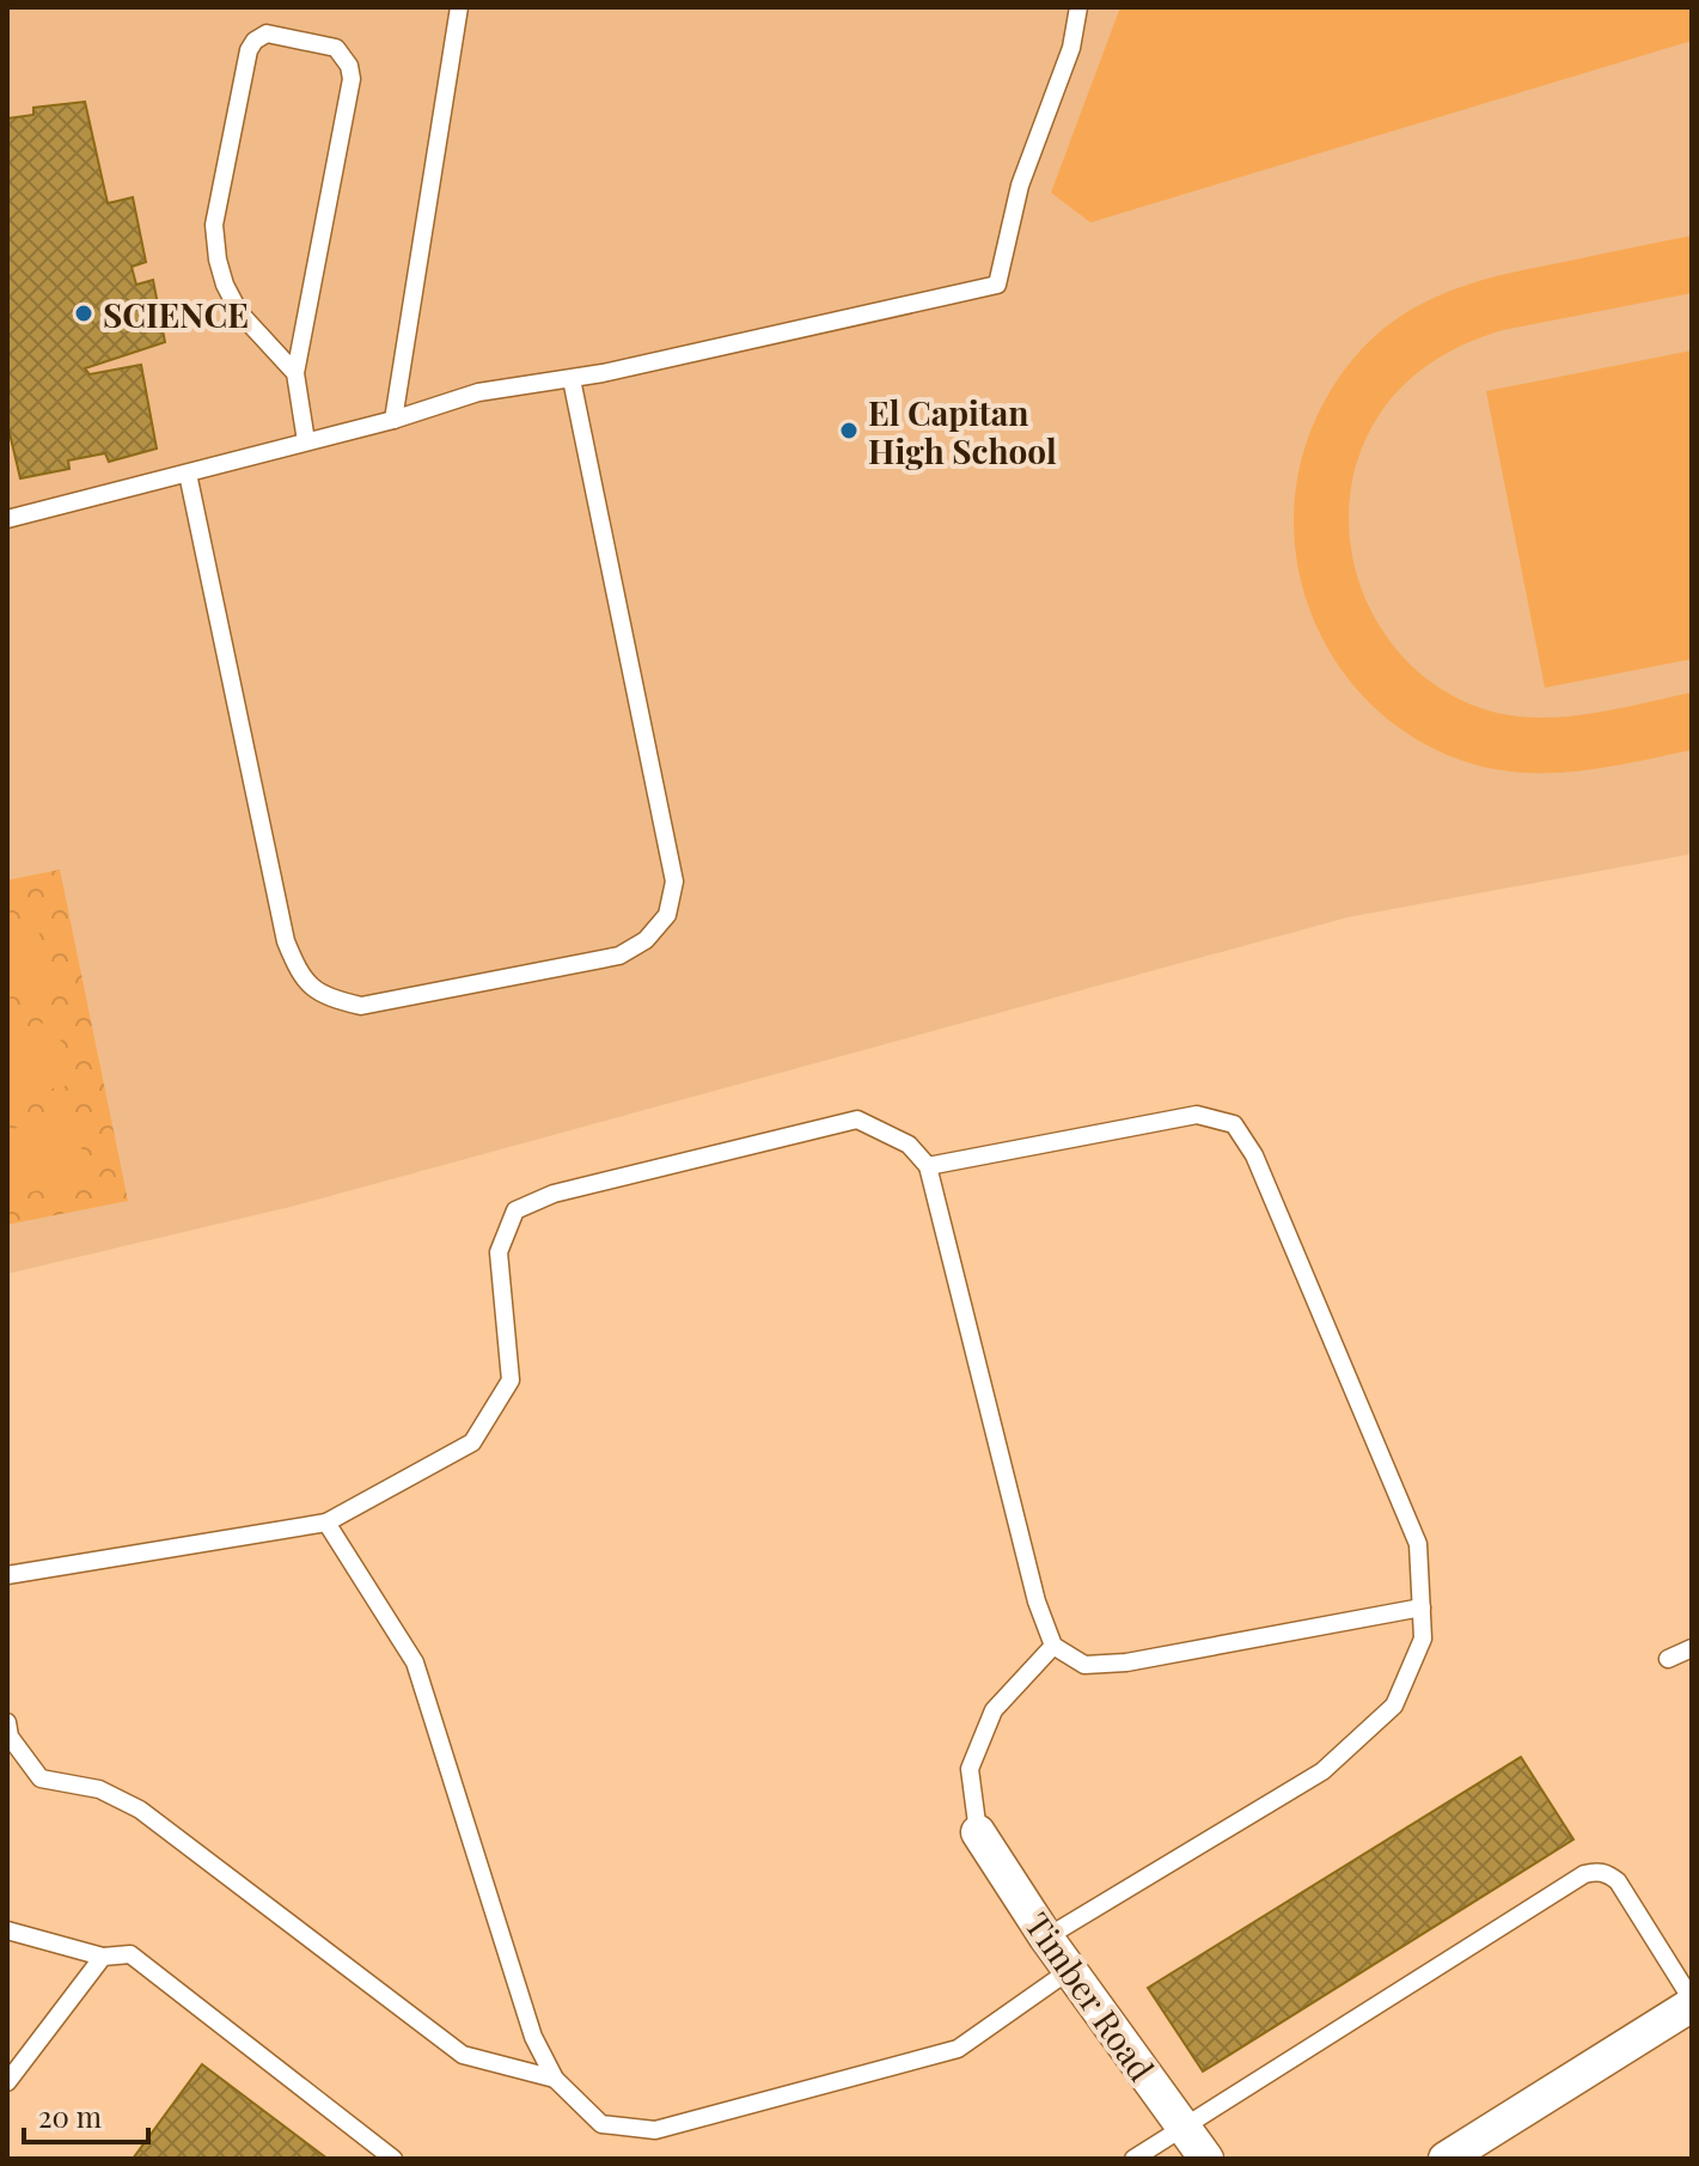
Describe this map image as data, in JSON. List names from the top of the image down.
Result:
{
  "streets": {
    "street": ["Timber Road"]
  },
  "places": ["SCIENCE", "El Capitan High School"],
  "scale_bar": "20 m"
}
